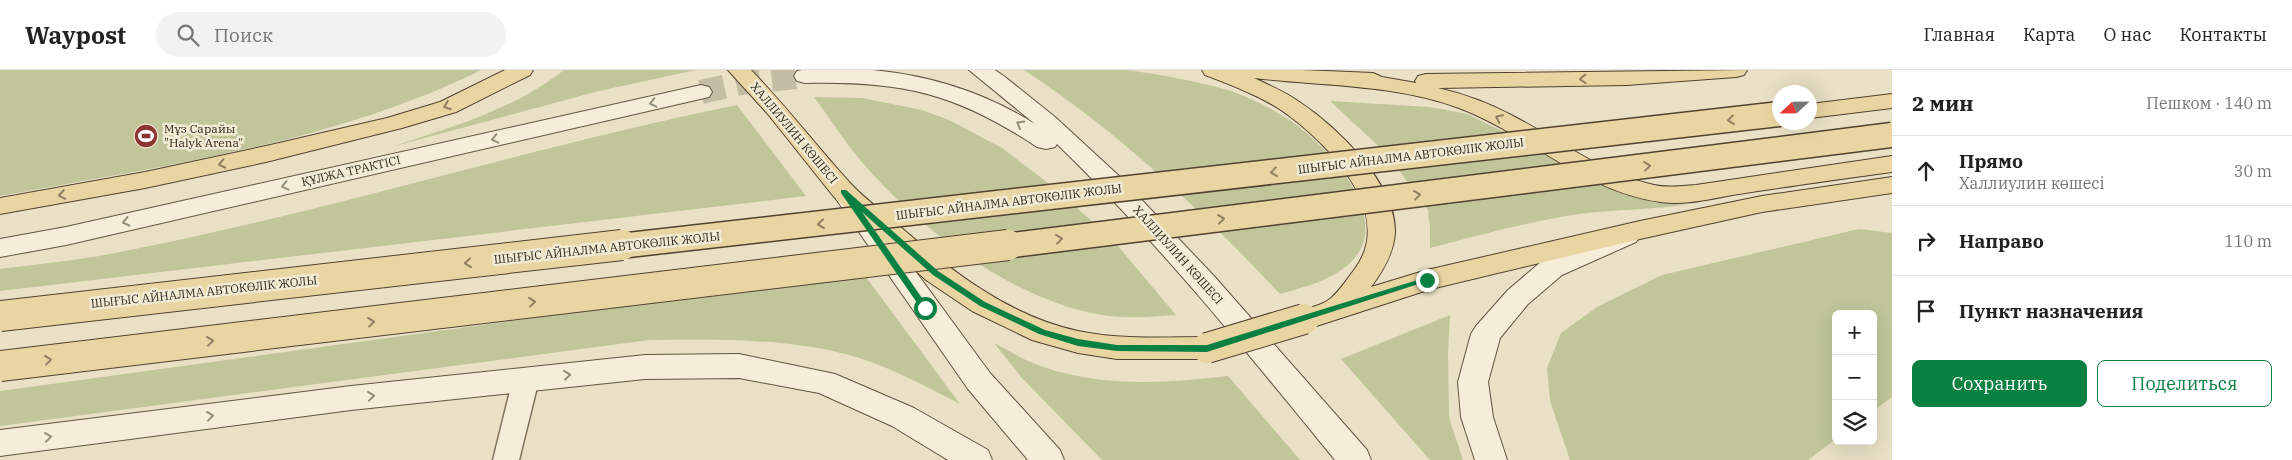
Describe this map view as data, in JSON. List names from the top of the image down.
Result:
{
  "streets": {
    "main road": ["ХАЛЛИУЛИН КӨШЕСІ", "ШЫҒЫС АЙНАЛМА АВТОКӨЛІК ЖОЛЫ", "ҚҰЛЖА ТРАКТІСІ"]
  },
  "places": {
    "sports": ["Мұз Сарайы \"Halyk Arena\""]
  },
  "north": "left",
  "page": {
    "header": "Waypost",
    "search": "Поиск",
    "nav": [
      "Главная",
      "Карта",
      "О нас",
      "Контакты"
    ],
    "heading": ["2 мин", "Пешком · 140 m"],
    "list": [
      ["Прямо", "Халлиулин көшесі", "30 m"],
      ["Направо", "110 m"],
      "Пункт назначения"
    ],
    "map_buttons": ["+", "−"],
    "buttons": ["Сохранить", "Поделиться"]
  }
}
